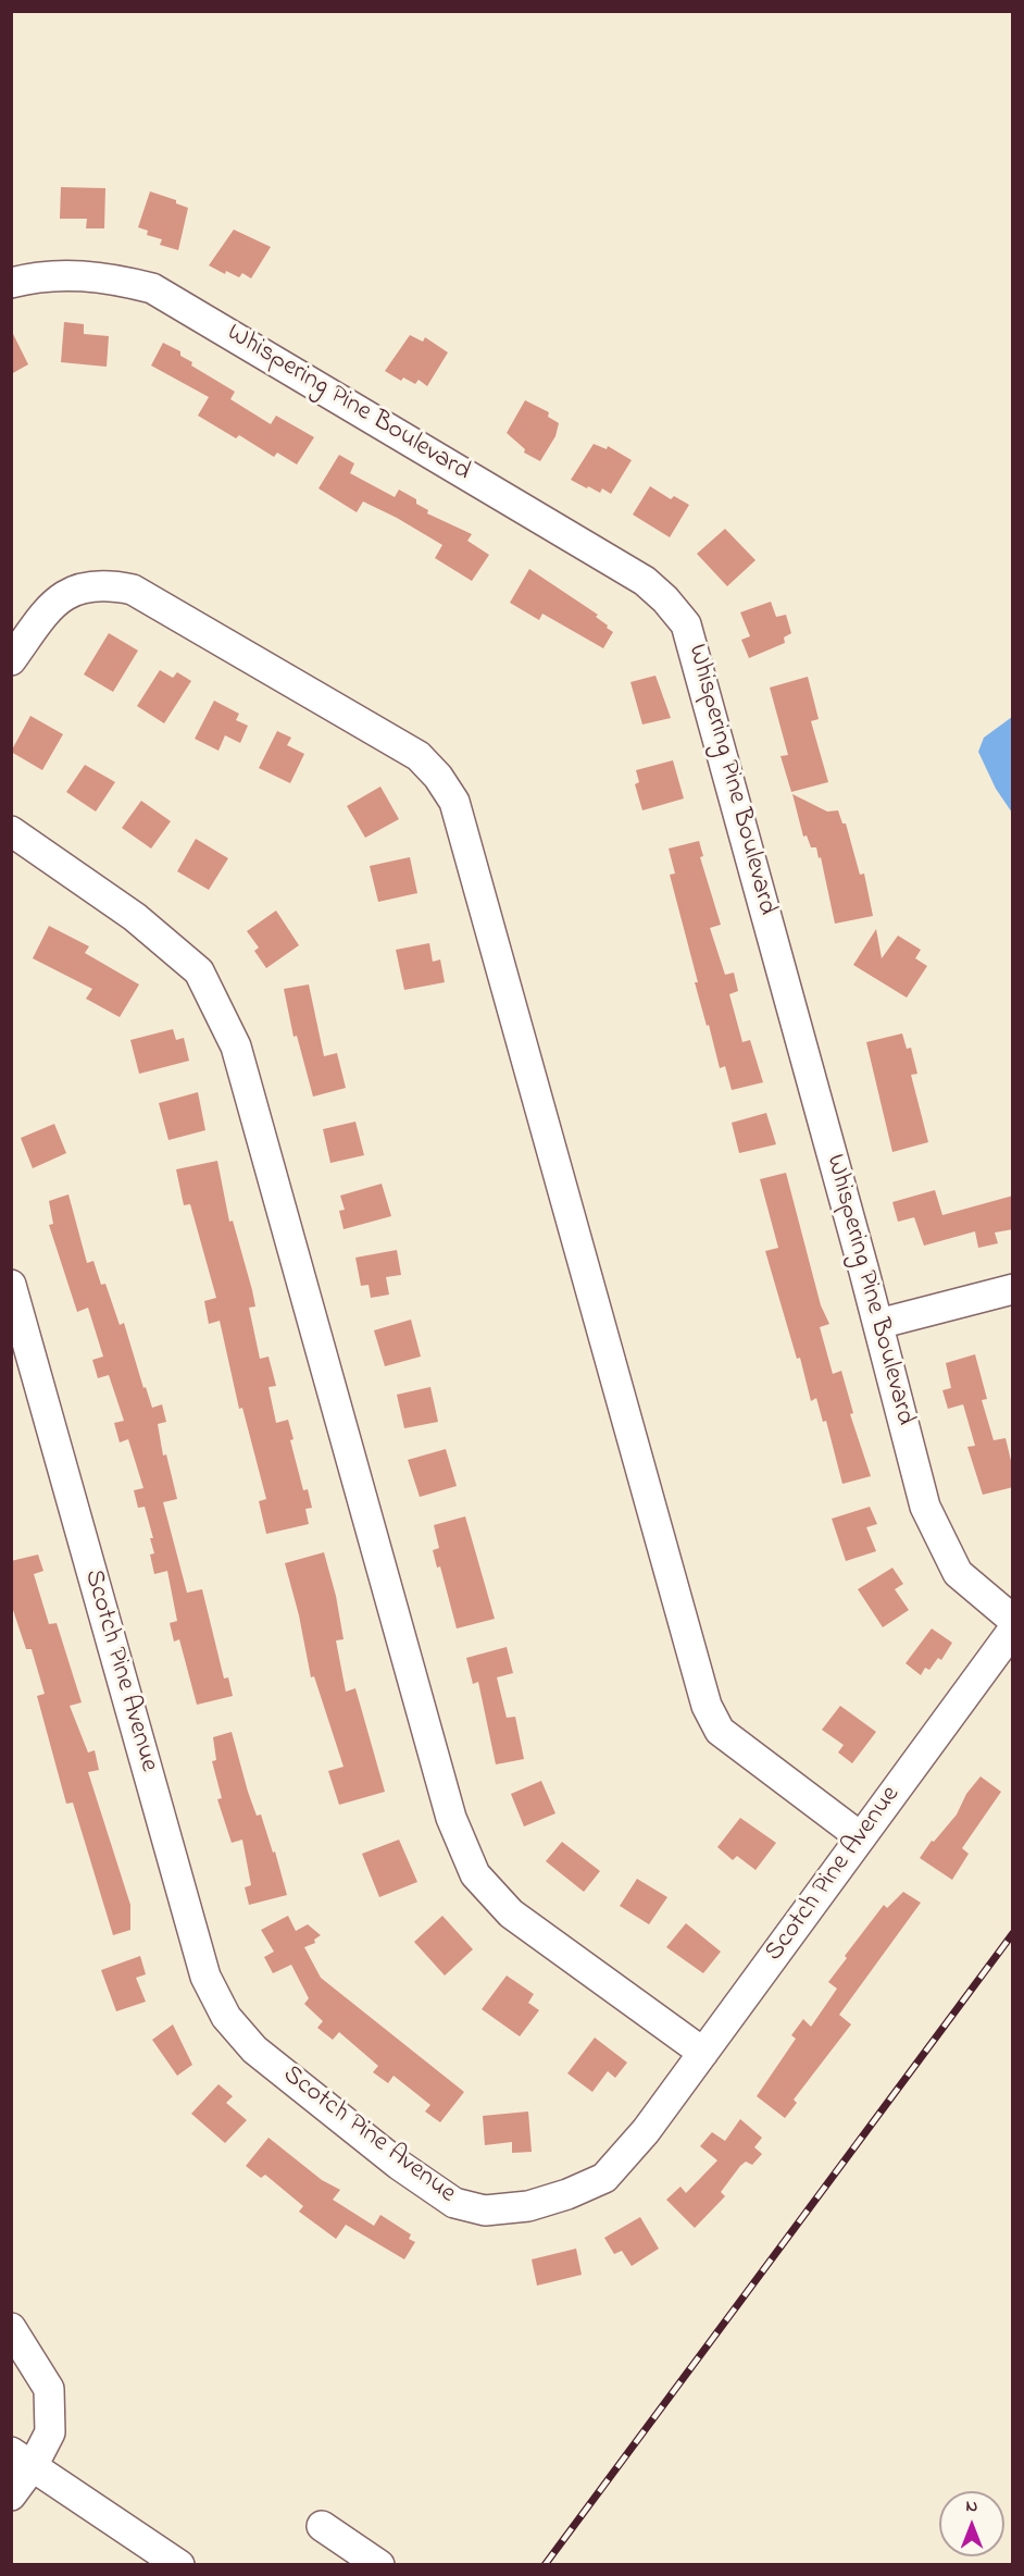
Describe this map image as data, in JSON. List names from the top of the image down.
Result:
{
  "streets": {
    "street": ["Whispering Pine Boulevard", "Scotch Pine Avenue"]
  },
  "north": "top"
}
